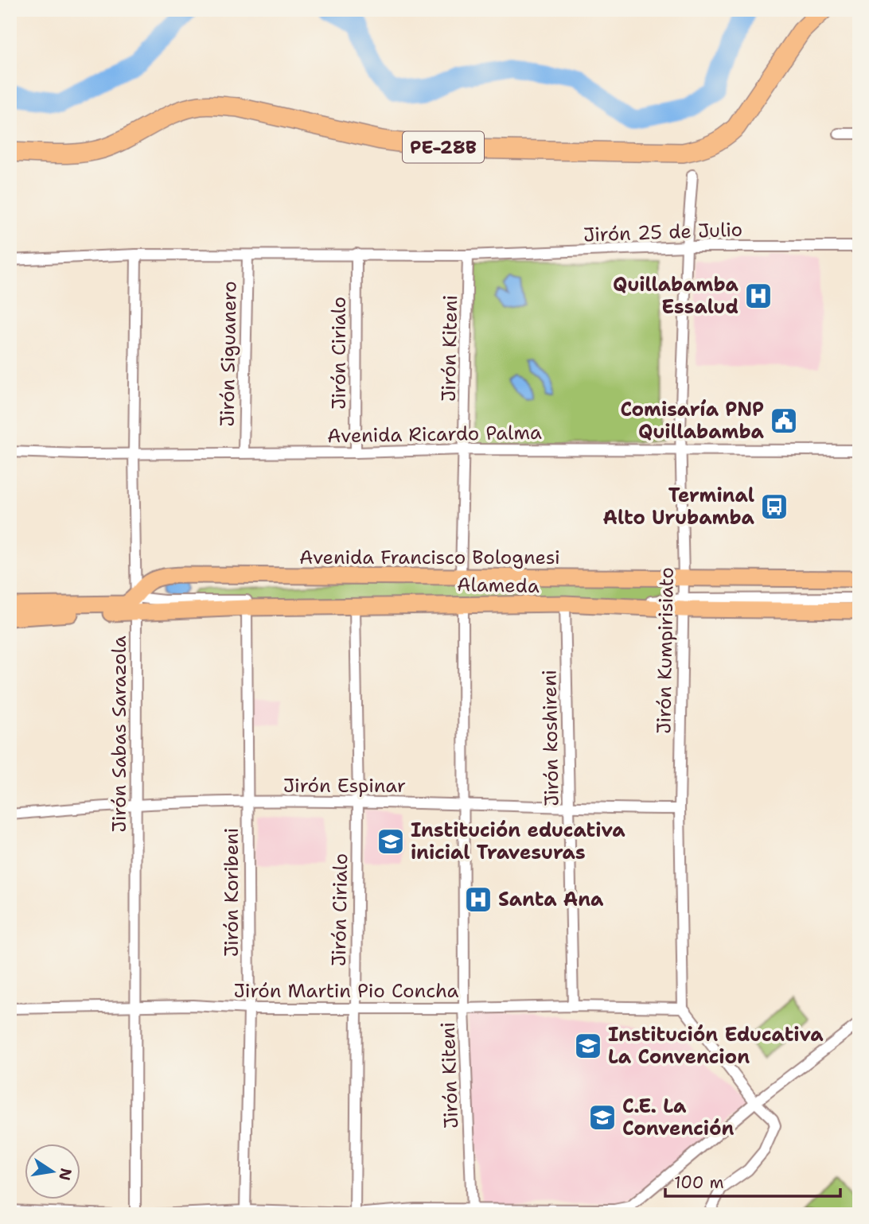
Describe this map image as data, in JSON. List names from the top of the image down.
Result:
{
  "streets": {
    "highway": ["PE-28B"],
    "main road": ["Avenida Francisco Bolognesi"],
    "street": [
      "Jirón 25 de Julio",
      "Jirón Kiteni",
      "Jirón Cirialo",
      "Jirón Siguanero",
      "Avenida Ricardo Palma",
      "Alameda",
      "Jirón Kumpirisiato",
      "Jirón Sabas Sarazola",
      "Jirón koshireni",
      "Jirón Espinar",
      "Jirón Koribeni",
      "Jirón Martin Pio Concha"
    ]
  },
  "crossings": [
    ["Jirón 25 de Julio", "Jirón Kiteni"],
    ["Jirón 25 de Julio", "Jirón Cirialo"],
    ["Jirón 25 de Julio", "Jirón Siguanero"],
    ["Jirón 25 de Julio", "Jirón Kumpirisiato"],
    ["Jirón 25 de Julio", "Jirón Sabas Sarazola"],
    ["Jirón Kiteni", "Avenida Ricardo Palma"],
    ["Jirón Kiteni", "Avenida Francisco Bolognesi"],
    ["Jirón Kiteni", "Jirón Espinar"],
    ["Jirón Kiteni", "Jirón Martin Pio Concha"],
    ["Jirón Cirialo", "Avenida Ricardo Palma"],
    ["Jirón Cirialo", "Avenida Francisco Bolognesi"],
    ["Jirón Cirialo", "Jirón Espinar"],
    ["Jirón Cirialo", "Jirón Martin Pio Concha"],
    ["Jirón Siguanero", "Avenida Ricardo Palma"],
    ["Avenida Ricardo Palma", "Jirón Kumpirisiato"],
    ["Avenida Ricardo Palma", "Jirón Sabas Sarazola"],
    ["Avenida Francisco Bolognesi", "Alameda"],
    ["Avenida Francisco Bolognesi", "Jirón Kumpirisiato"],
    ["Avenida Francisco Bolognesi", "Jirón Sabas Sarazola"],
    ["Avenida Francisco Bolognesi", "Jirón koshireni"],
    ["Avenida Francisco Bolognesi", "Jirón Koribeni"],
    ["Alameda", "Jirón Sabas Sarazola"],
    ["Alameda", "Jirón koshireni"],
    ["Jirón Kumpirisiato", "Jirón Espinar"],
    ["Jirón Kumpirisiato", "Jirón Martin Pio Concha"],
    ["Jirón Sabas Sarazola", "Jirón Espinar"],
    ["Jirón Sabas Sarazola", "Jirón Martin Pio Concha"],
    ["Jirón koshireni", "Jirón Espinar"],
    ["Jirón koshireni", "Jirón Martin Pio Concha"],
    ["Jirón Espinar", "Jirón Koribeni"],
    ["Jirón Koribeni", "Jirón Martin Pio Concha"]
  ],
  "places": {
    "hospital": ["Quillabamba Essalud", "Santa Ana"],
    "public building": ["Comisaría PNP Quillabamba"],
    "bus stop": ["Terminal Alto Urubamba"],
    "school or university": ["Institución educativa inicial Travesuras", "Institución Educativa La Convencion", "C.E. La Convención"]
  },
  "scale_bar": "100 m",
  "north": "right"
}
